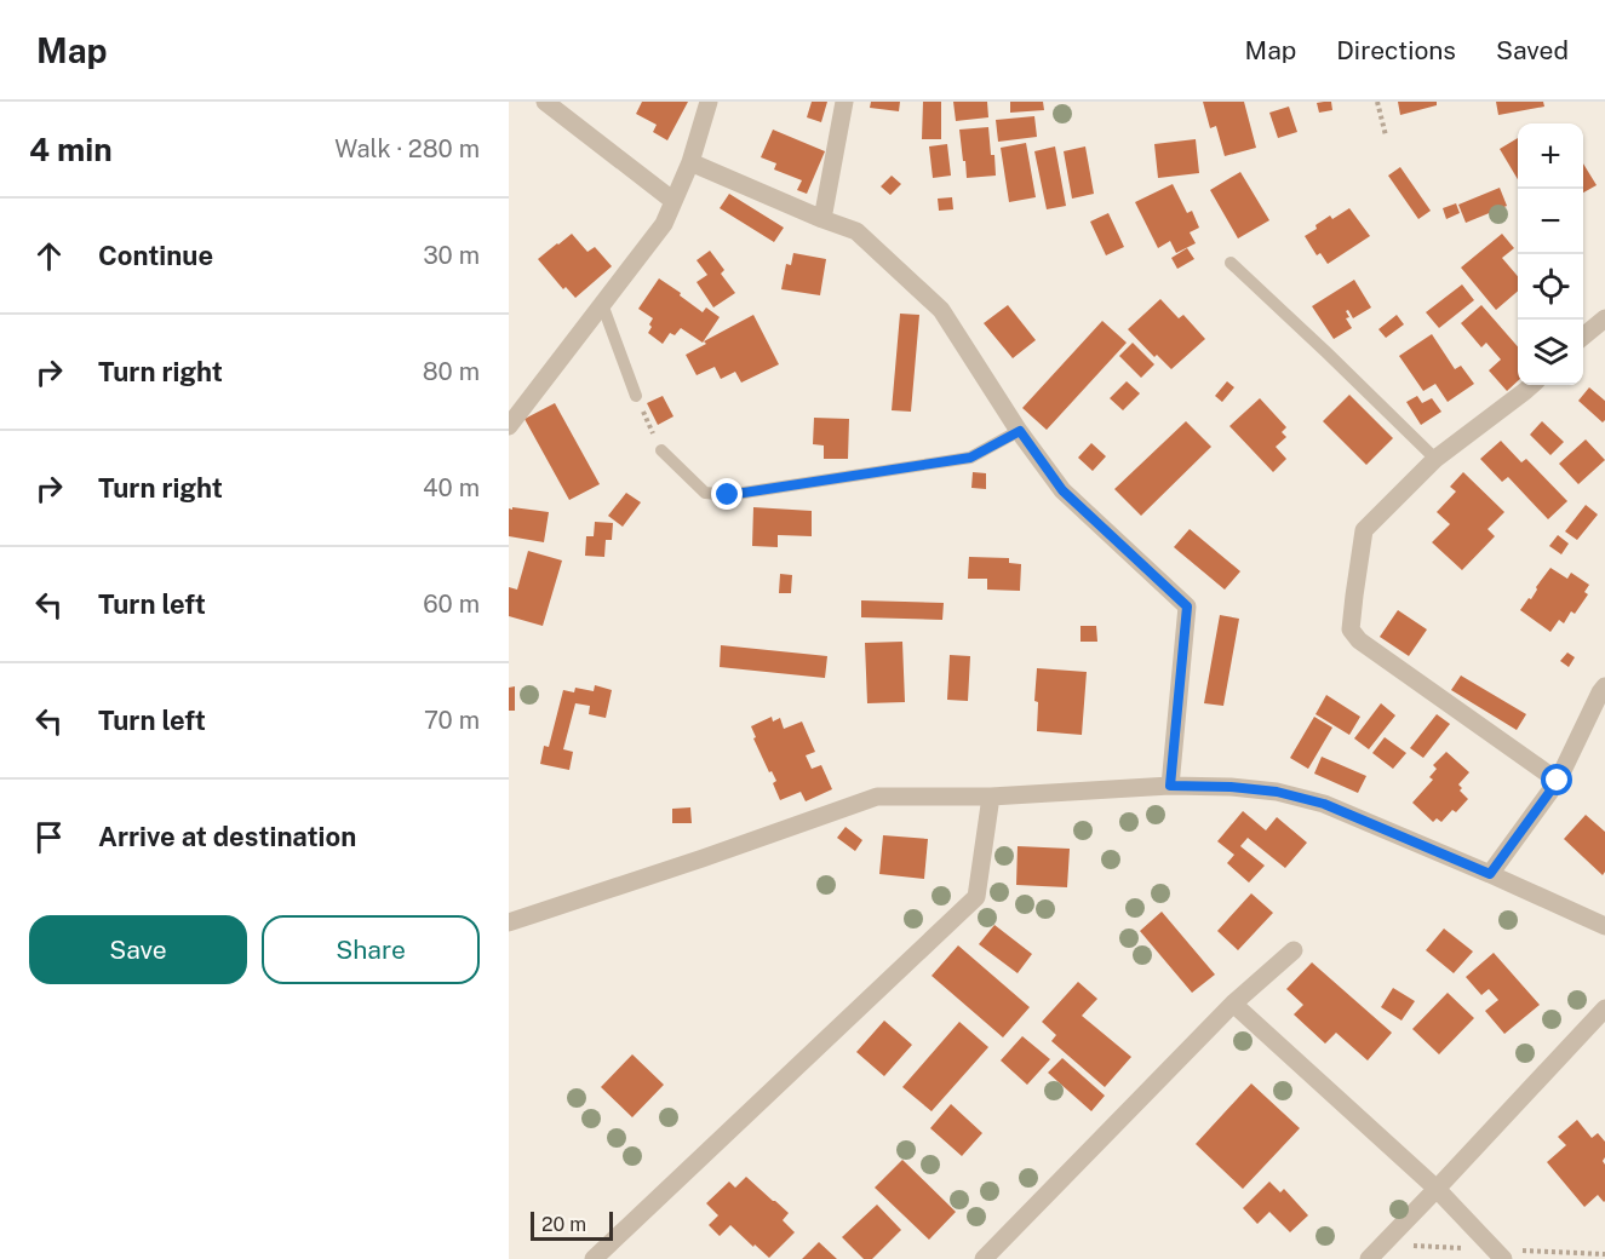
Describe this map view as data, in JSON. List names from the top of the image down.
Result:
{
  "scale_bar": "20 m",
  "page": {
    "header": "Map",
    "nav": ["Map", "Directions", "Saved"],
    "heading": ["4 min", "Walk · 280 m"],
    "map_buttons": ["+", "−"],
    "list": [
      ["Continue", "30 m"],
      ["Turn right", "80 m"],
      ["Turn right", "40 m"],
      ["Turn left", "60 m"],
      ["Turn left", "70 m"],
      "Arrive at destination"
    ],
    "buttons": ["Save", "Share"],
    "scale": "20 m"
  }
}
